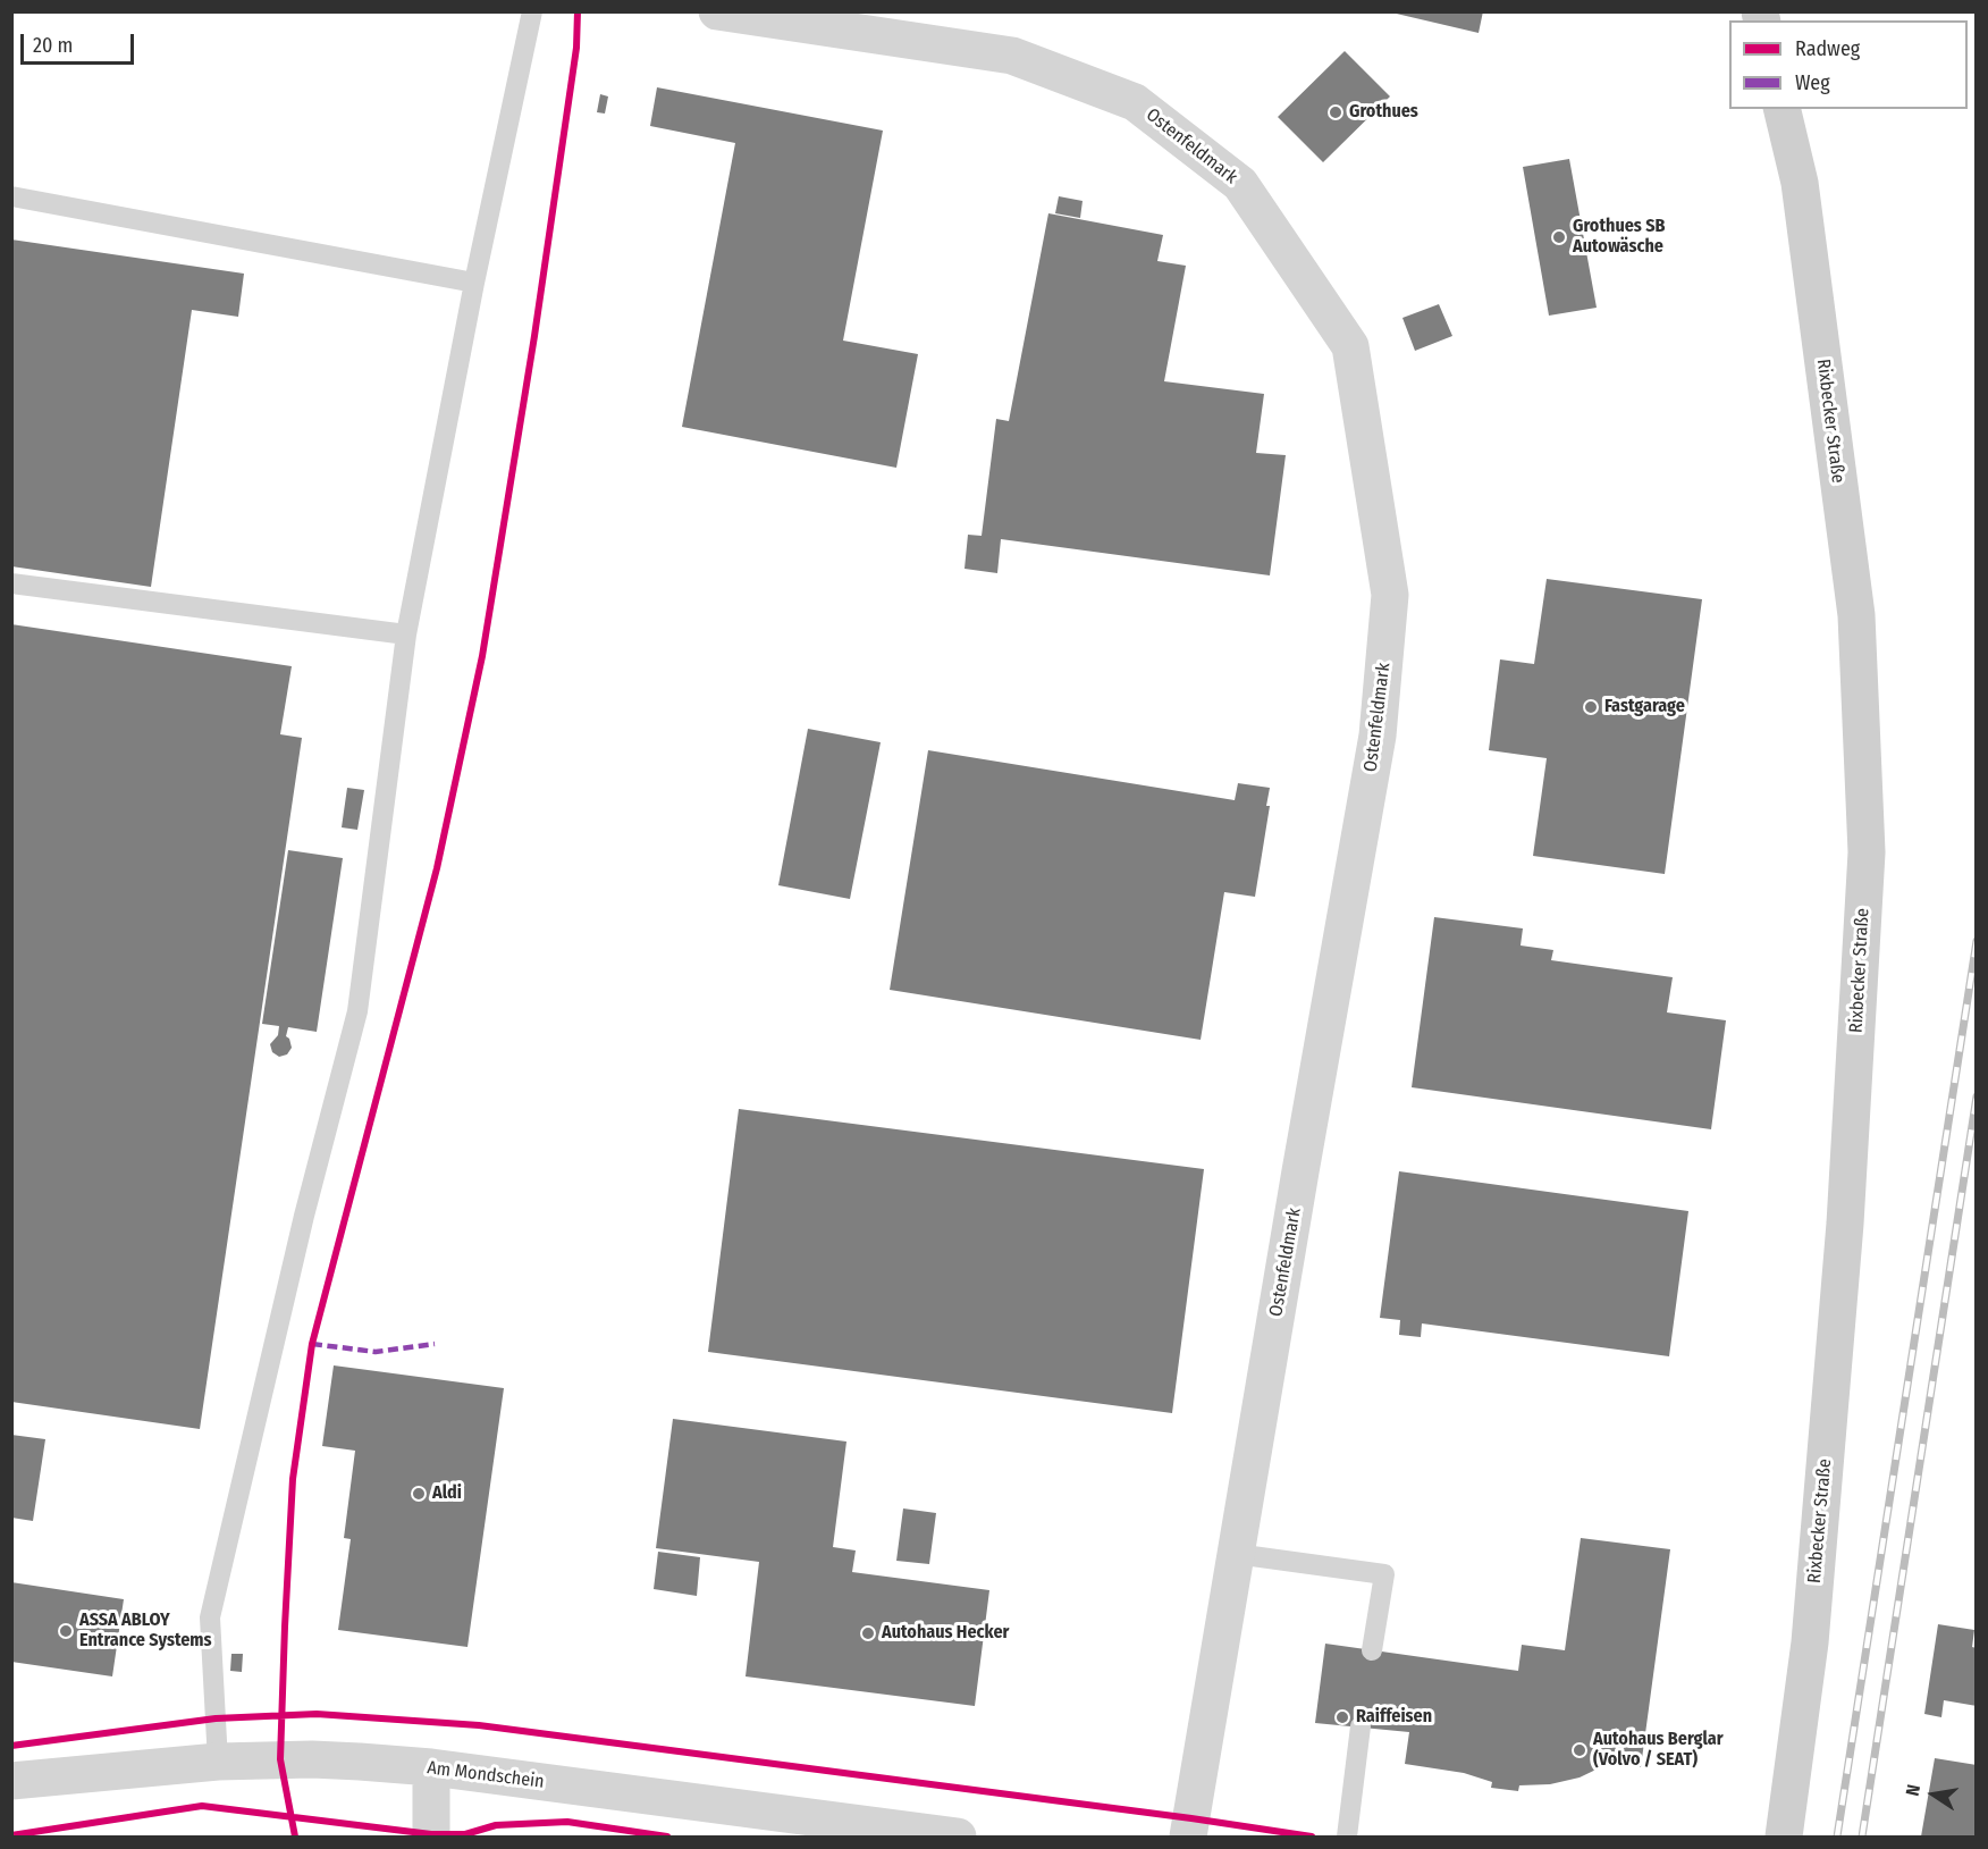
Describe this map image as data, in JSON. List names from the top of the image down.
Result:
{
  "streets": {
    "main road": ["Rixbecker Straße"],
    "street": ["Ostenfeldmark", "Am Mondschein"]
  },
  "places": [
    "Grothues",
    "Grothues SB Autowäsche",
    "Fastgarage",
    "Aldi",
    "ASSA ABLOY Entrance Systems",
    "Autohaus Hecker",
    "Raiffeisen",
    "Autohaus Berglar (Volvo / SEAT)"
  ],
  "legend": ["Radweg", "Weg"],
  "scale_bar": "20 m",
  "north": "left"
}
